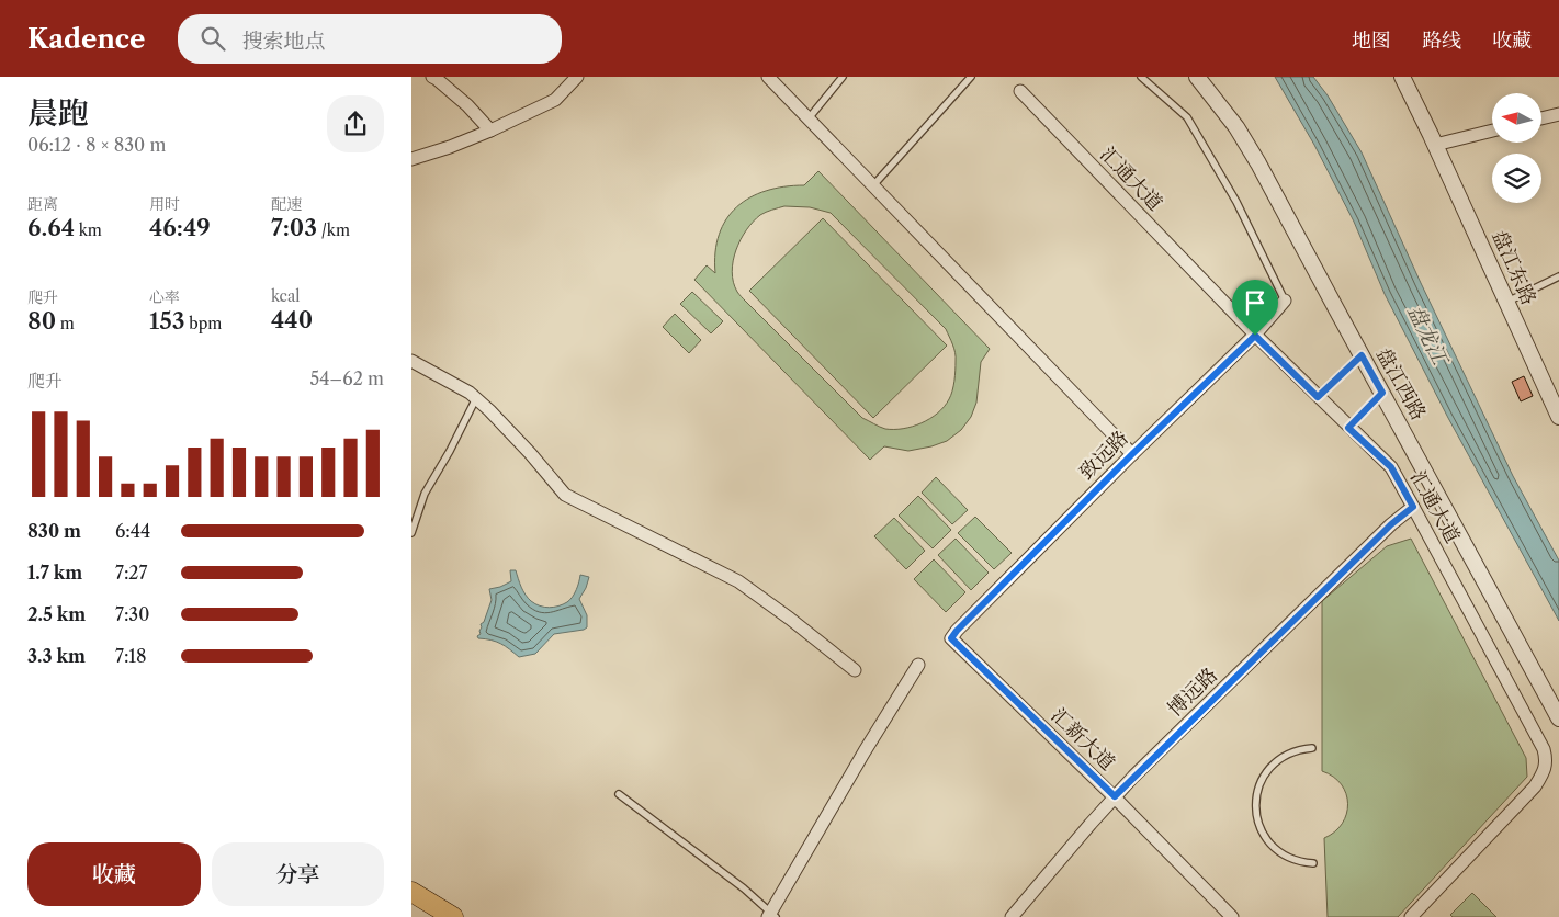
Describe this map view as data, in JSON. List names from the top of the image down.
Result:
{
  "streets": {
    "street": [
      "汇通大道",
      "盘江东路",
      "盘江西路",
      "致远路",
      "博远路",
      "汇新大道"
    ]
  },
  "crossings": [
    ["汇通大道", "致远路"],
    ["汇通大道", "博远路"],
    ["致远路", "汇新大道"],
    ["博远路", "汇新大道"]
  ],
  "water": ["盘龙江"],
  "north": "left",
  "page": {
    "header": "Kadence",
    "search": "搜索地点",
    "nav": ["地图", "路线", "收藏"],
    "heading": ["晨跑", "06:12 · 8 × 830 m"],
    "stats": [
      ["距离", "6.64 km"],
      ["用时", "46:49"],
      ["配速", "7:03 /km"],
      ["爬升", "80 m"],
      ["心率", "153 bpm"],
      ["kcal", "440"]
    ],
    "chart": ["爬升", "54–62 m"],
    "list": [
      {
        "name": "830 m",
        "note": "6:44"
      },
      {
        "name": "1.7 km",
        "note": "7:27"
      },
      {
        "name": "2.5 km",
        "note": "7:30"
      },
      {
        "name": "3.3 km",
        "note": "7:18"
      }
    ],
    "buttons": ["收藏", "分享"]
  }
}
